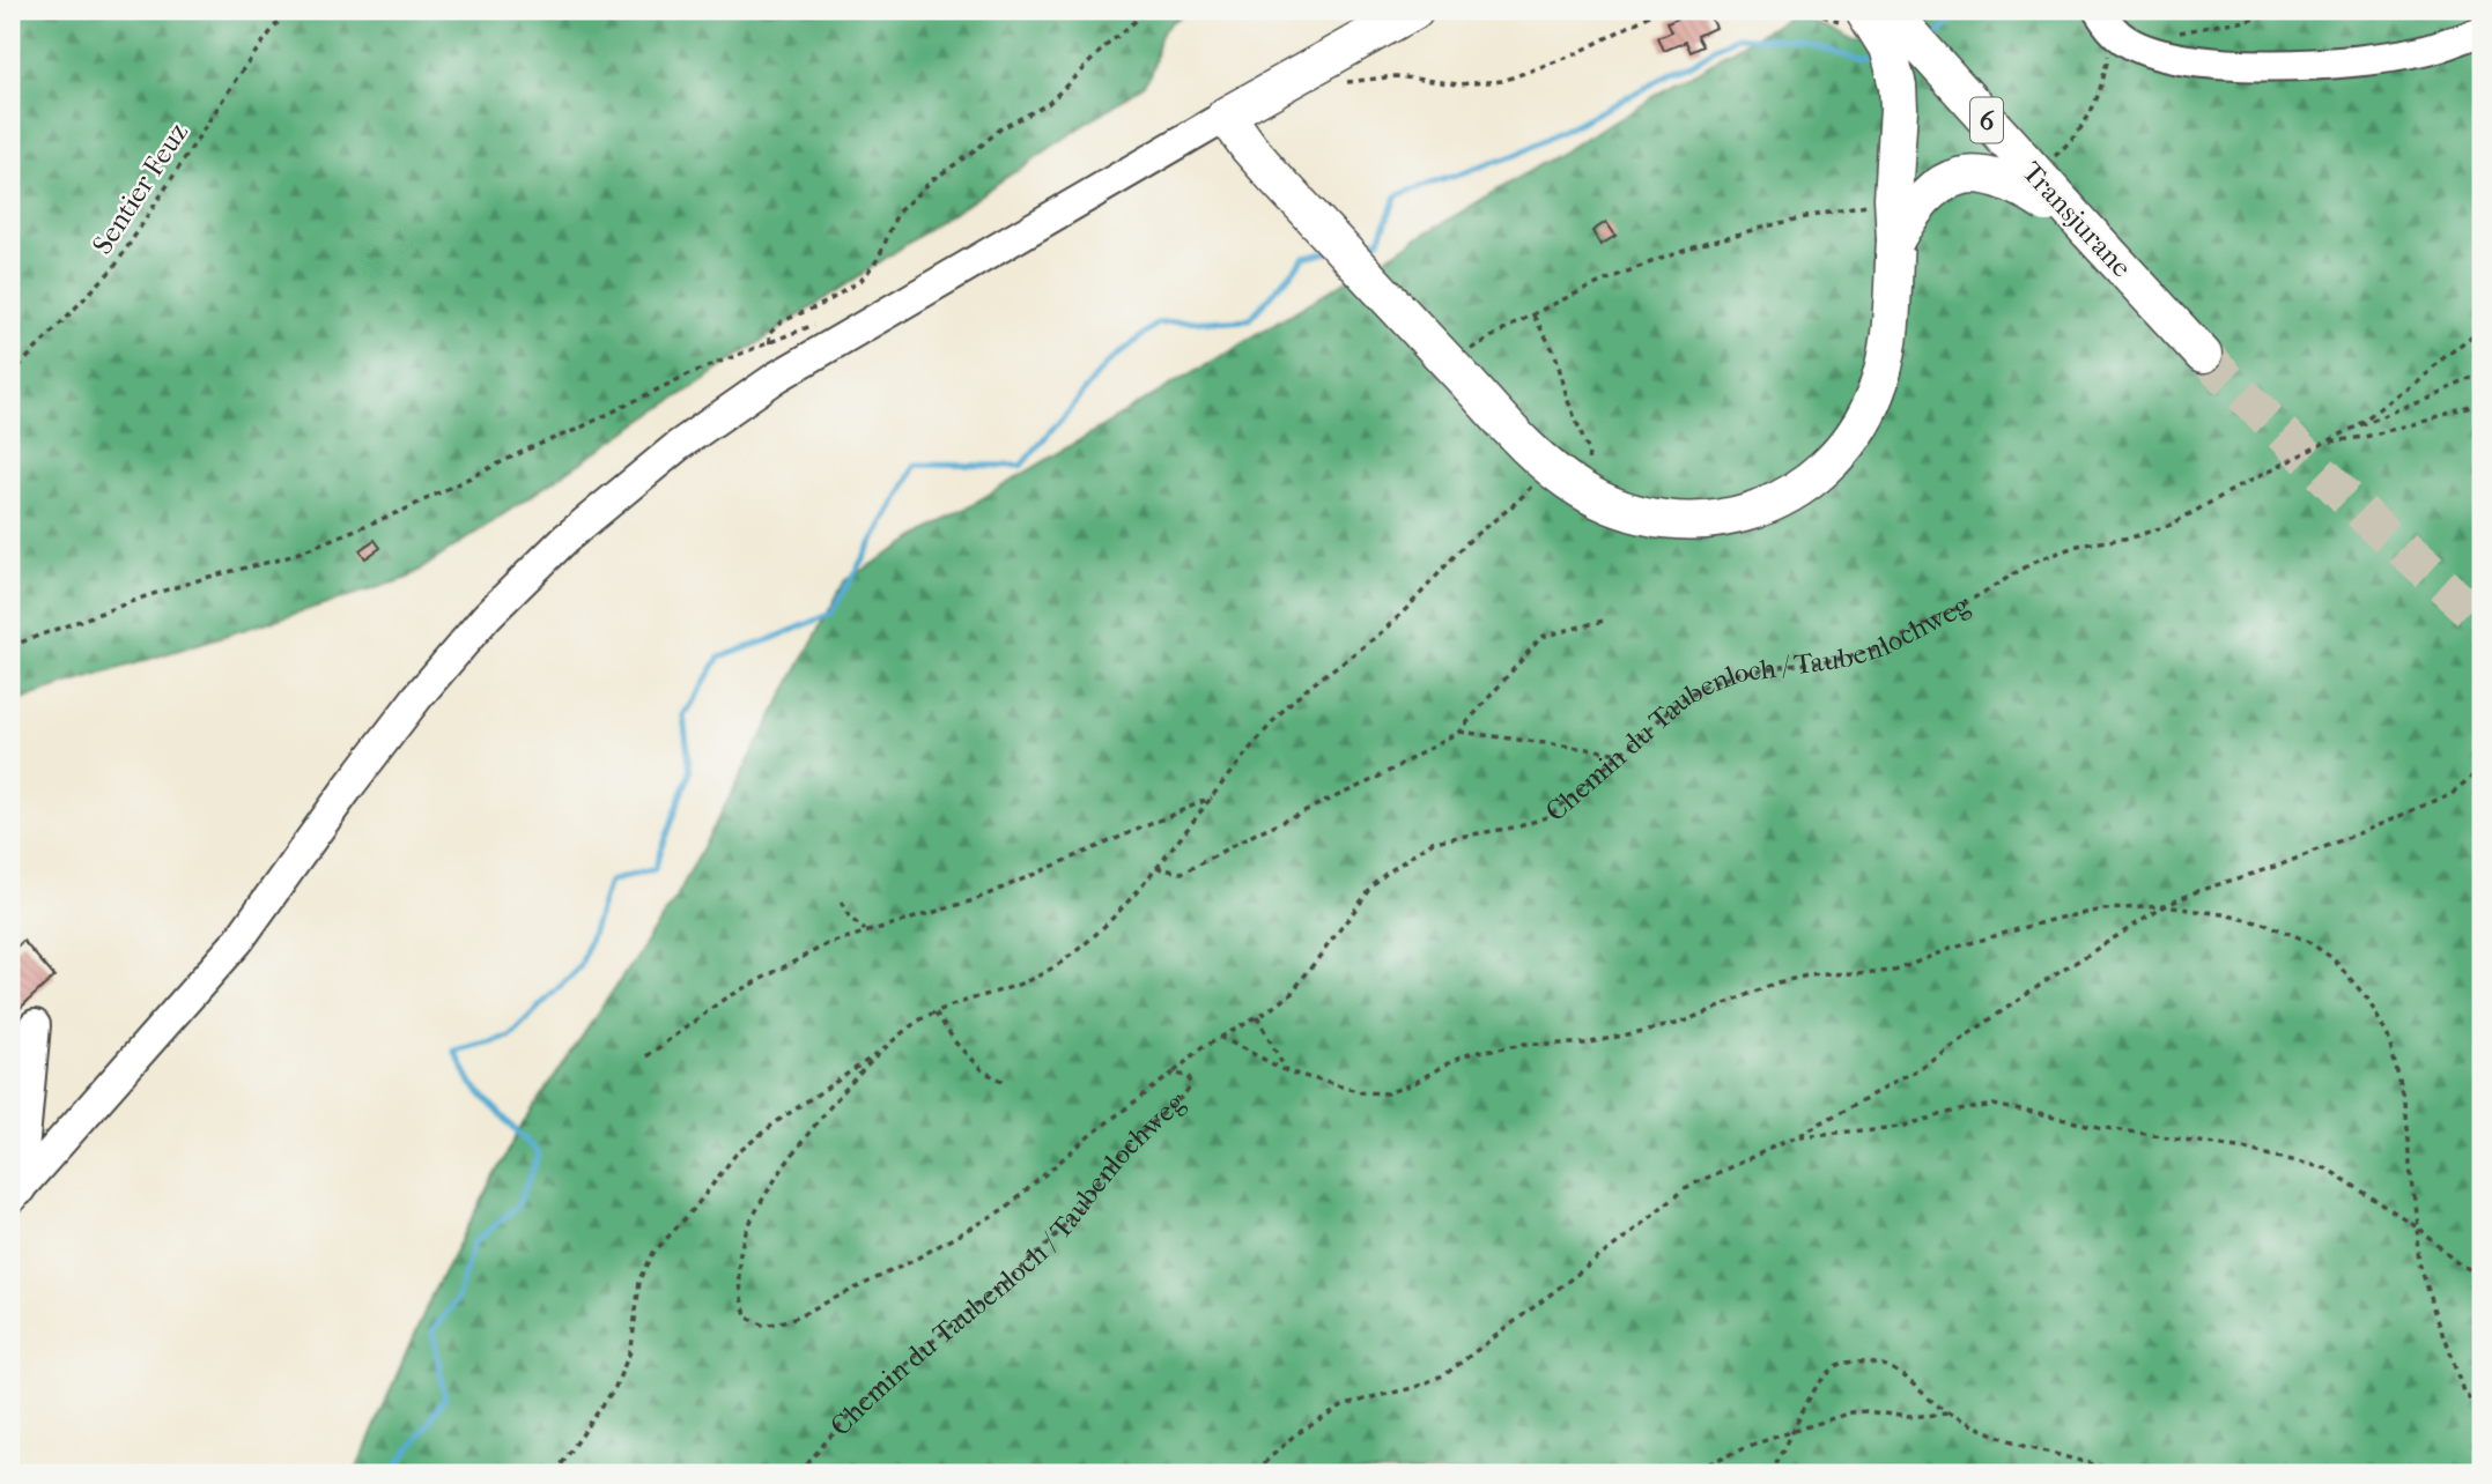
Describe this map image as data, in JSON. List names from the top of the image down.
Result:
{
  "streets": {
    "main road": ["6", "Transjurane"],
    "path": ["Sentier Feuz", "Chemin du Taubenloch / Taubenlochweg"]
  }
}
